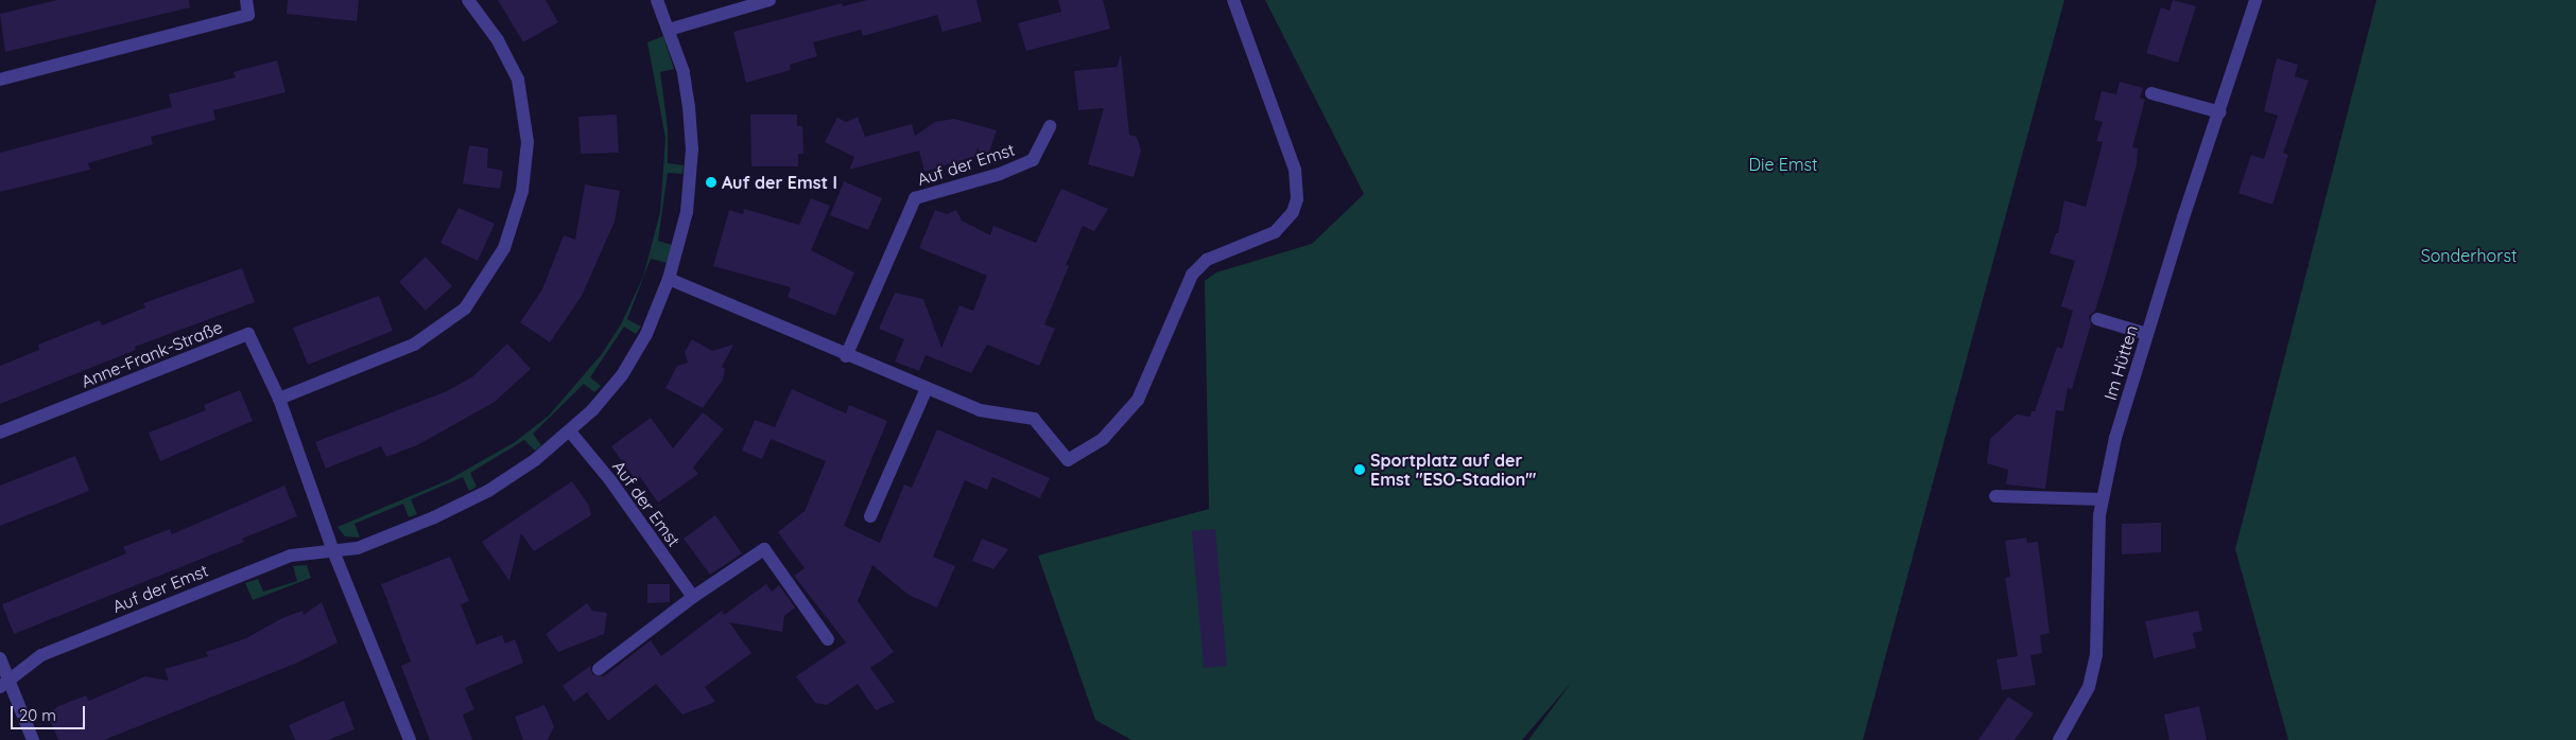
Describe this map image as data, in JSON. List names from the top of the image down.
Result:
{
  "streets": {
    "street": ["Auf der Emst", "Anne-Frank-Straße", "Im Hütten"]
  },
  "crossings": [
    ["Auf der Emst", "Anne-Frank-Straße"]
  ],
  "parks": ["Die Emst", "Sonderhorst"],
  "places": ["Auf der Emst I", "Sportplatz auf der Emst \"ESO-Stadion'\""],
  "scale_bar": "20 m"
}
